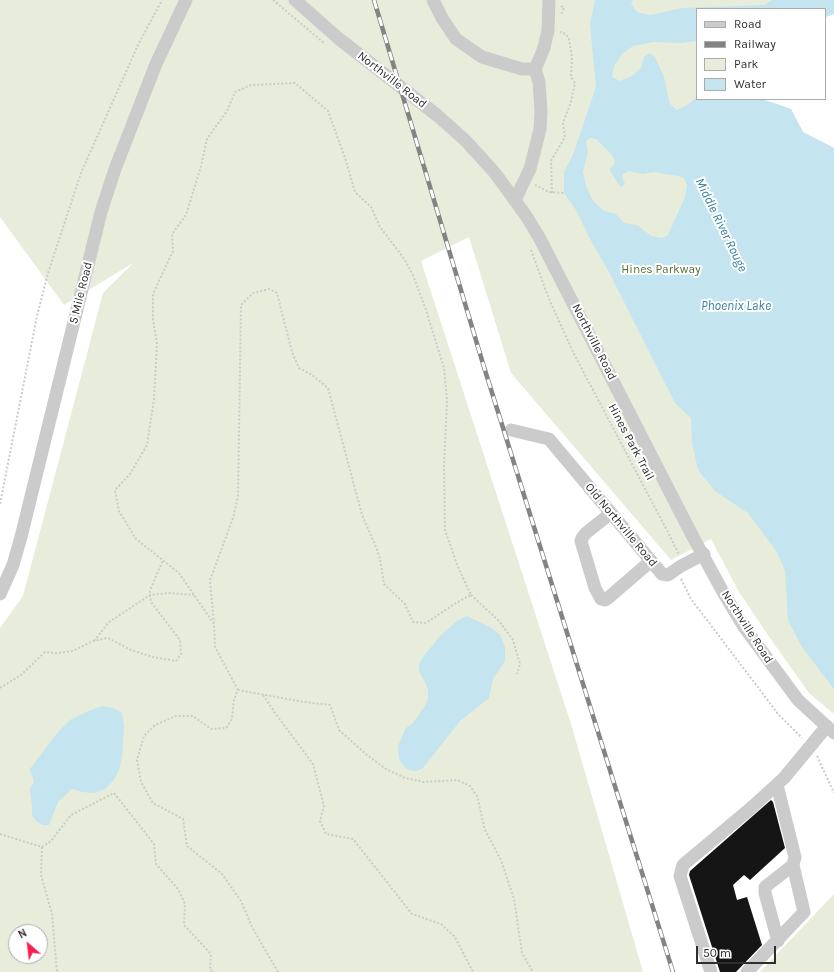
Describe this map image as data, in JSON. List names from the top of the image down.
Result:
{
  "streets": {
    "street": ["Northville Road", "5 Mile Road", "Old Northville Road"],
    "path": ["Hines Park Trail"]
  },
  "crossings": [
    ["Northville Road", "Old Northville Road"],
    ["Hines Park Trail", "Old Northville Road"]
  ],
  "water": ["Middle River Rouge", "Phoenix Lake"],
  "parks": ["Hines Parkway"],
  "legend": [
    "Road",
    "Railway",
    "Park",
    "Water"
  ],
  "scale_bar": "50 m",
  "north": "top left"
}
